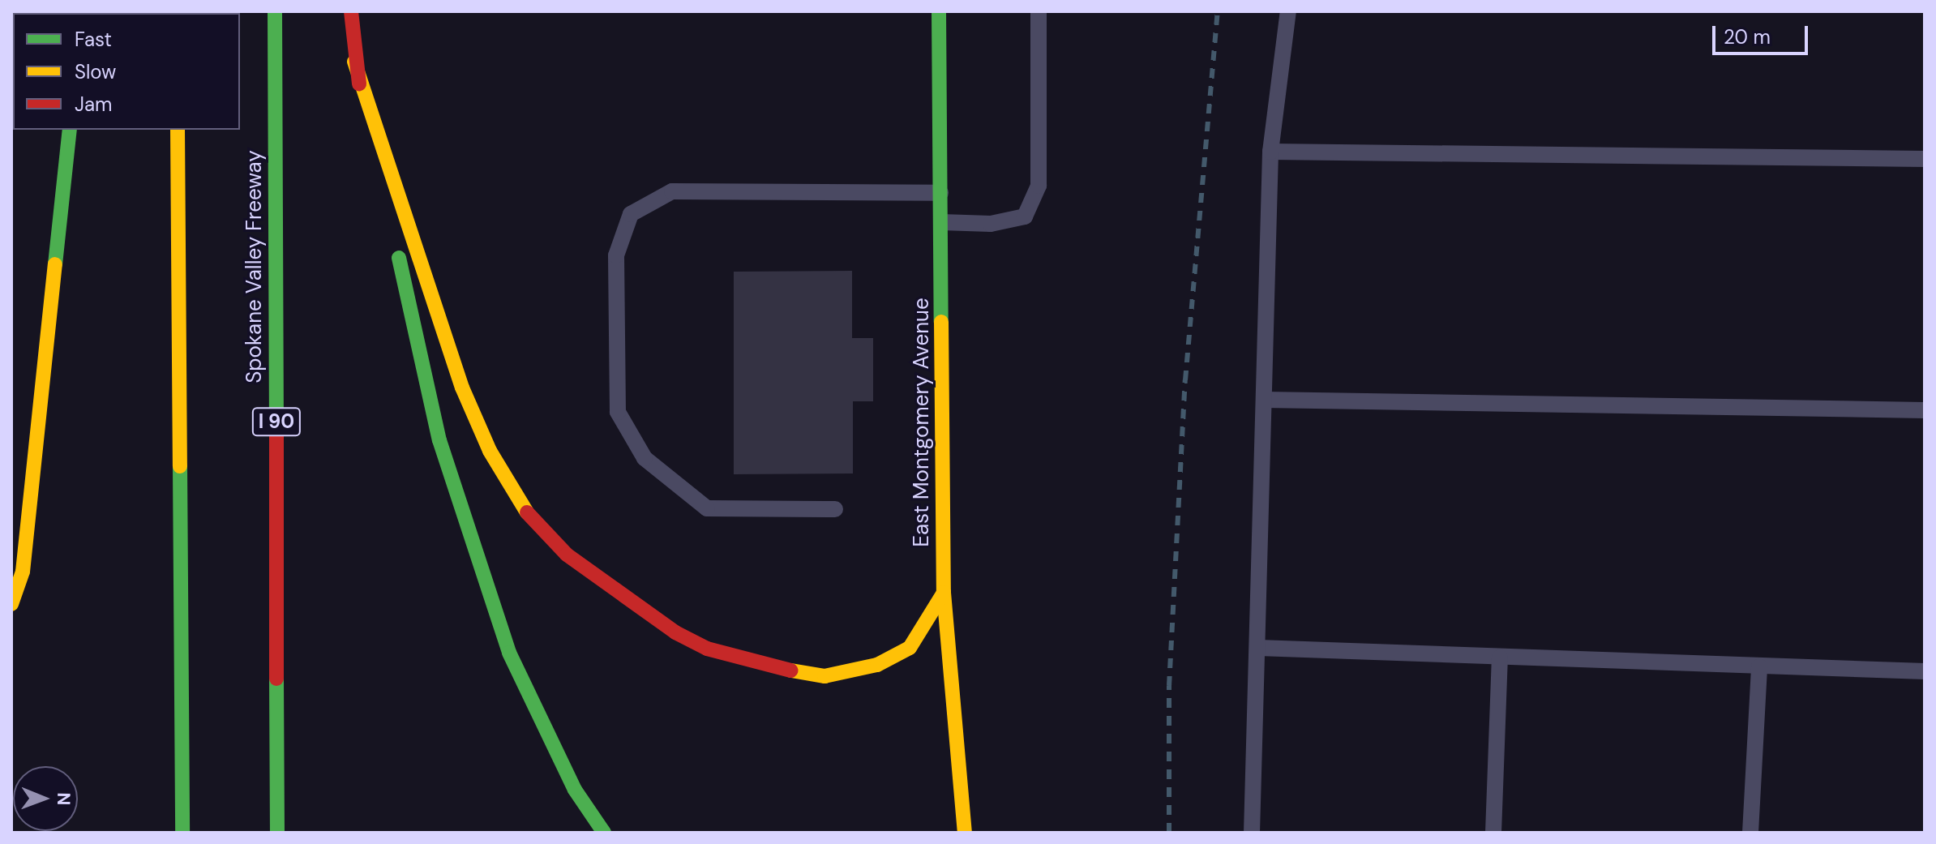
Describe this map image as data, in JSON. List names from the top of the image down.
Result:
{
  "streets": {
    "main road": ["Spokane Valley Freeway", "I 90", "East Montgomery Avenue"]
  },
  "legend": ["Fast", "Slow", "Jam"],
  "scale_bar": "20 m",
  "north": "right"
}
